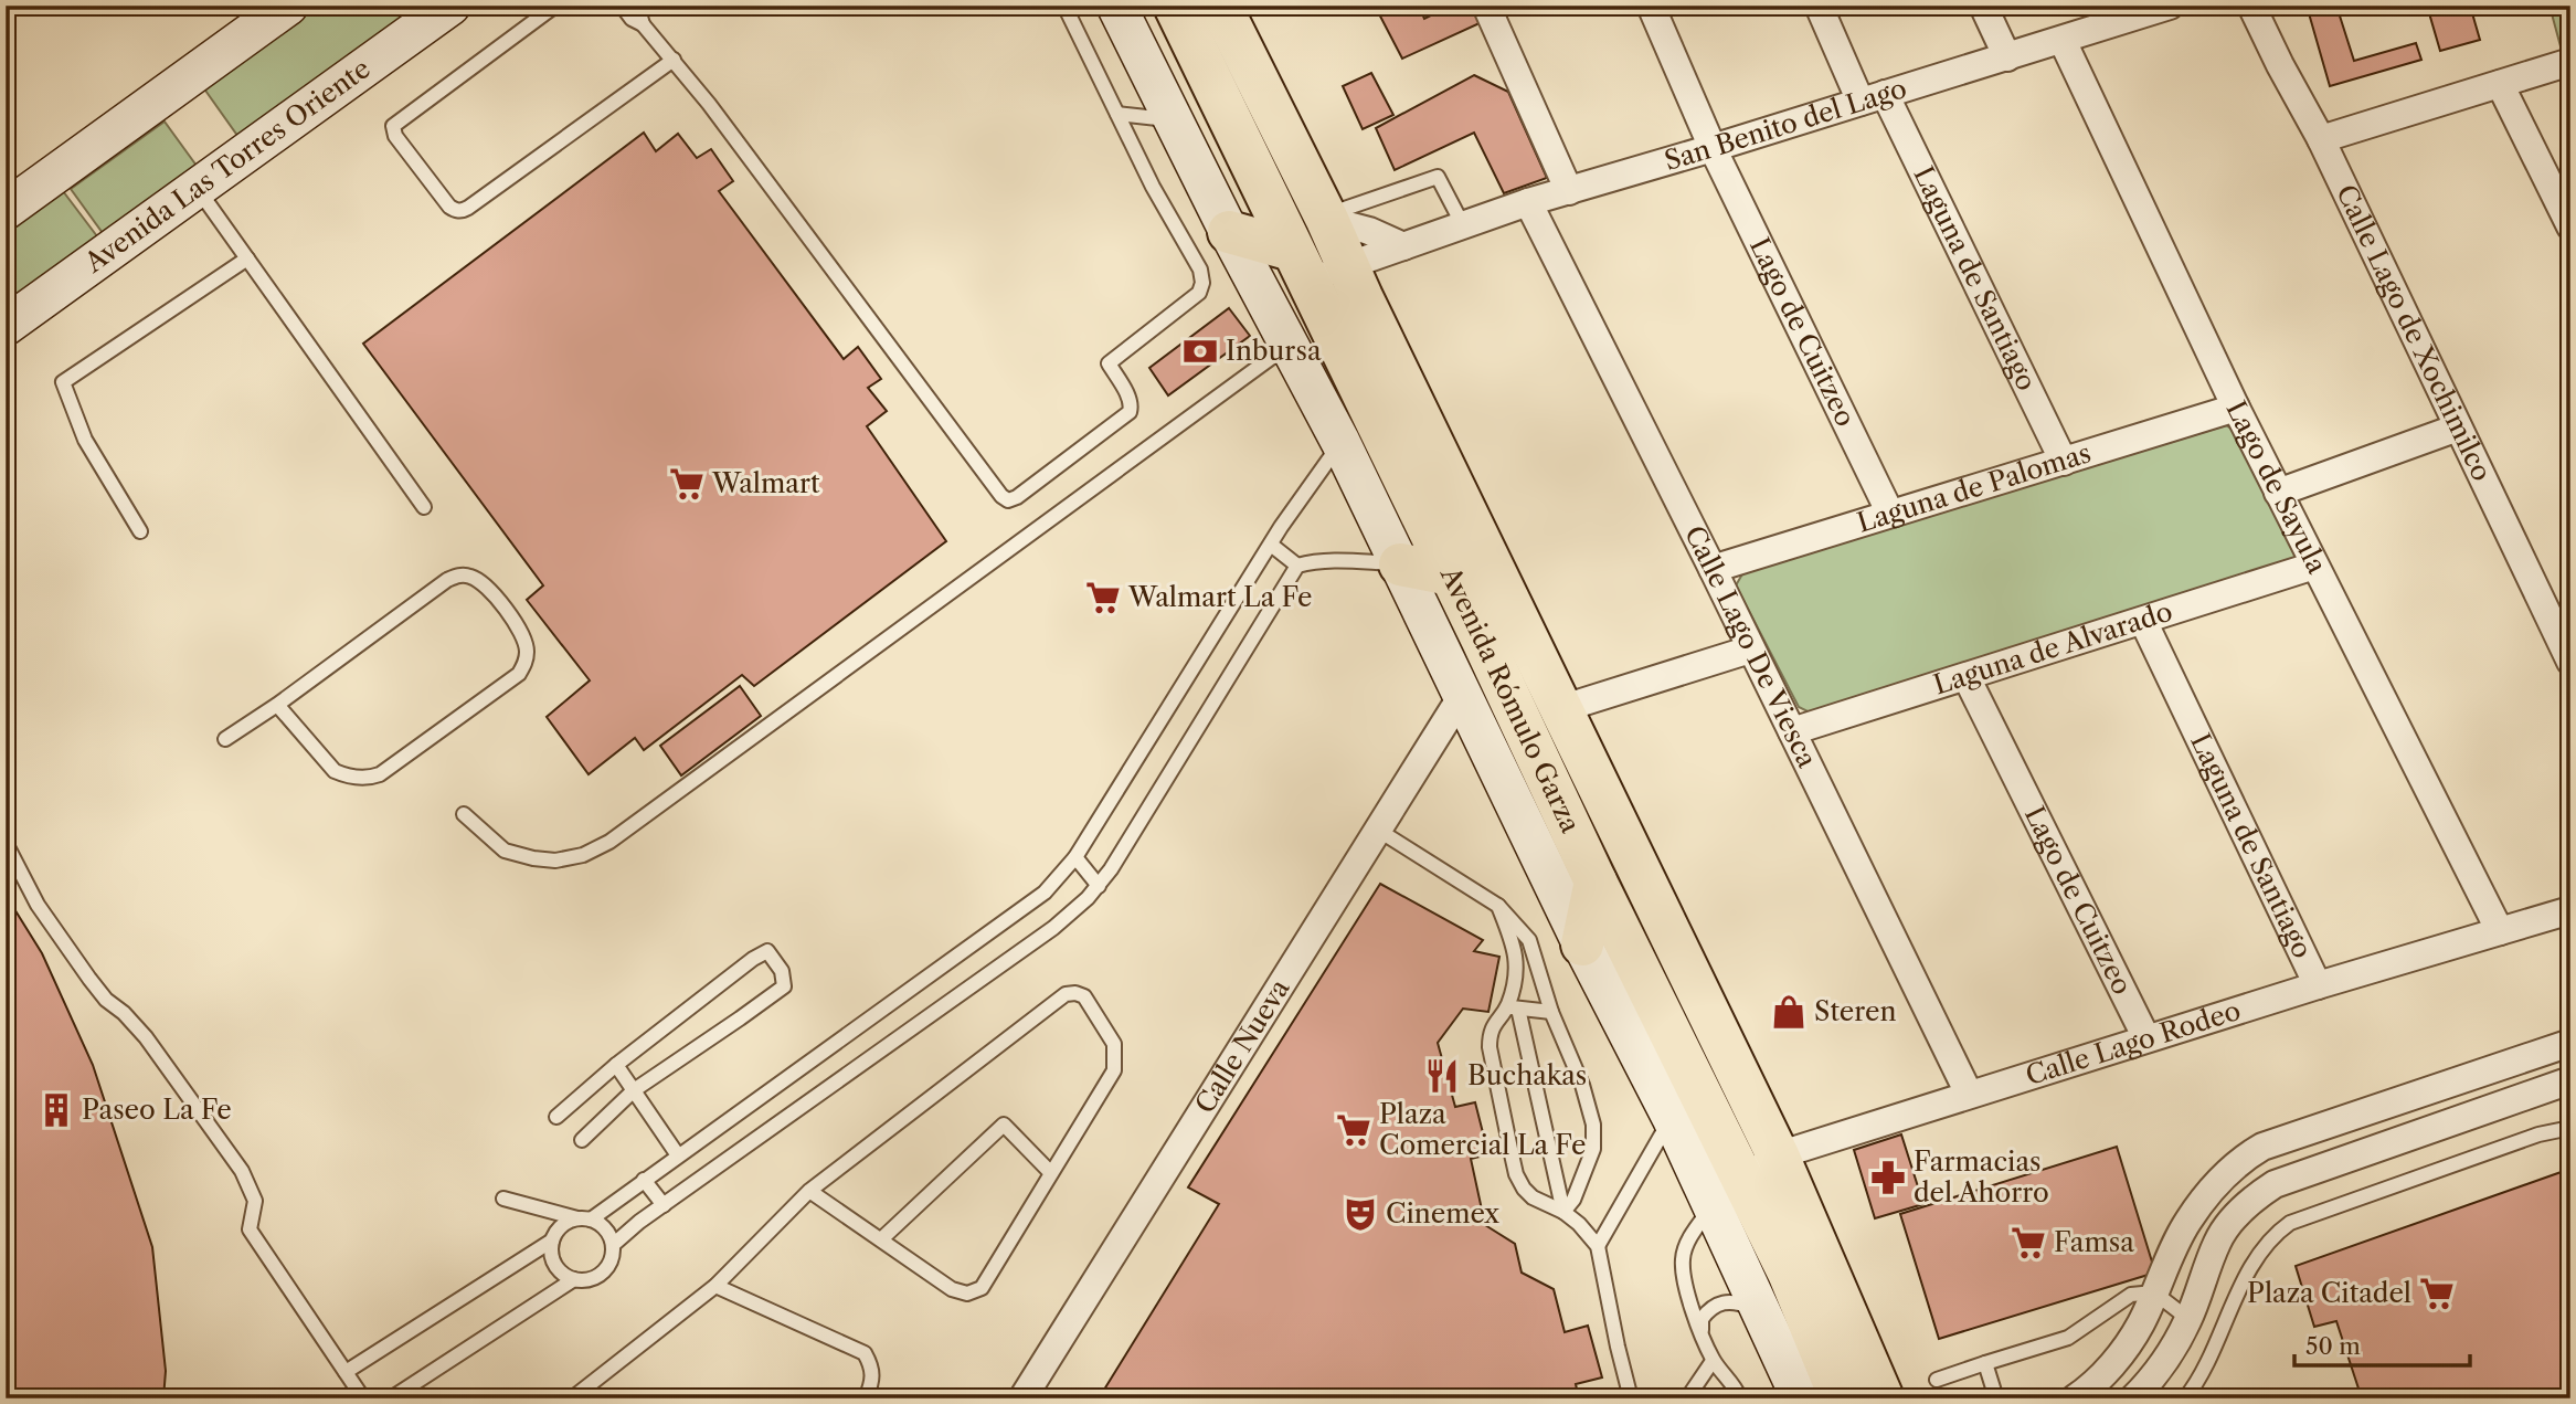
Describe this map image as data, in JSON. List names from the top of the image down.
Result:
{
  "streets": {
    "main road": ["Avenida Rómulo Garza"],
    "street": [
      "San Benito del Lago",
      "Avenida Las Torres Oriente",
      "Laguna de Santiago",
      "Lago de Cuitzeo",
      "Calle Lago de Xochimilco",
      "Laguna de Palomas",
      "Lago de Sayula",
      "Calle Lago De Viesca",
      "Laguna de Alvarado",
      "Calle Lago Rodeo",
      "Calle Nueva"
    ]
  },
  "crossings": [
    ["San Benito del Lago", "Laguna de Santiago"],
    ["San Benito del Lago", "Lago de Cuitzeo"],
    ["San Benito del Lago", "Lago de Sayula"],
    ["San Benito del Lago", "Calle Lago De Viesca"],
    ["San Benito del Lago", "Avenida Rómulo Garza"],
    ["Laguna de Santiago", "Laguna de Palomas"],
    ["Laguna de Santiago", "Laguna de Alvarado"],
    ["Laguna de Santiago", "Calle Lago Rodeo"],
    ["Lago de Cuitzeo", "Laguna de Palomas"],
    ["Lago de Cuitzeo", "Laguna de Alvarado"],
    ["Lago de Cuitzeo", "Calle Lago Rodeo"],
    ["Laguna de Palomas", "Lago de Sayula"],
    ["Laguna de Palomas", "Calle Lago De Viesca"],
    ["Lago de Sayula", "Laguna de Alvarado"],
    ["Lago de Sayula", "Calle Lago Rodeo"],
    ["Calle Lago De Viesca", "Laguna de Alvarado"],
    ["Calle Lago De Viesca", "Calle Lago Rodeo"],
    ["Avenida Rómulo Garza", "Calle Lago Rodeo"]
  ],
  "places": {
    "bank": ["Inbursa"],
    "supermarket": [
      "Walmart",
      "Walmart La Fe",
      "Plaza Comercial La Fe",
      "Famsa",
      "Plaza Citadel"
    ],
    "shop": ["Steren"],
    "restaurant": ["Buchakas"],
    "building": ["Paseo La Fe"],
    "pharmacy": ["Farmacias del Ahorro"],
    "theatre": ["Cinemex"]
  },
  "scale_bar": "50 m"
}
